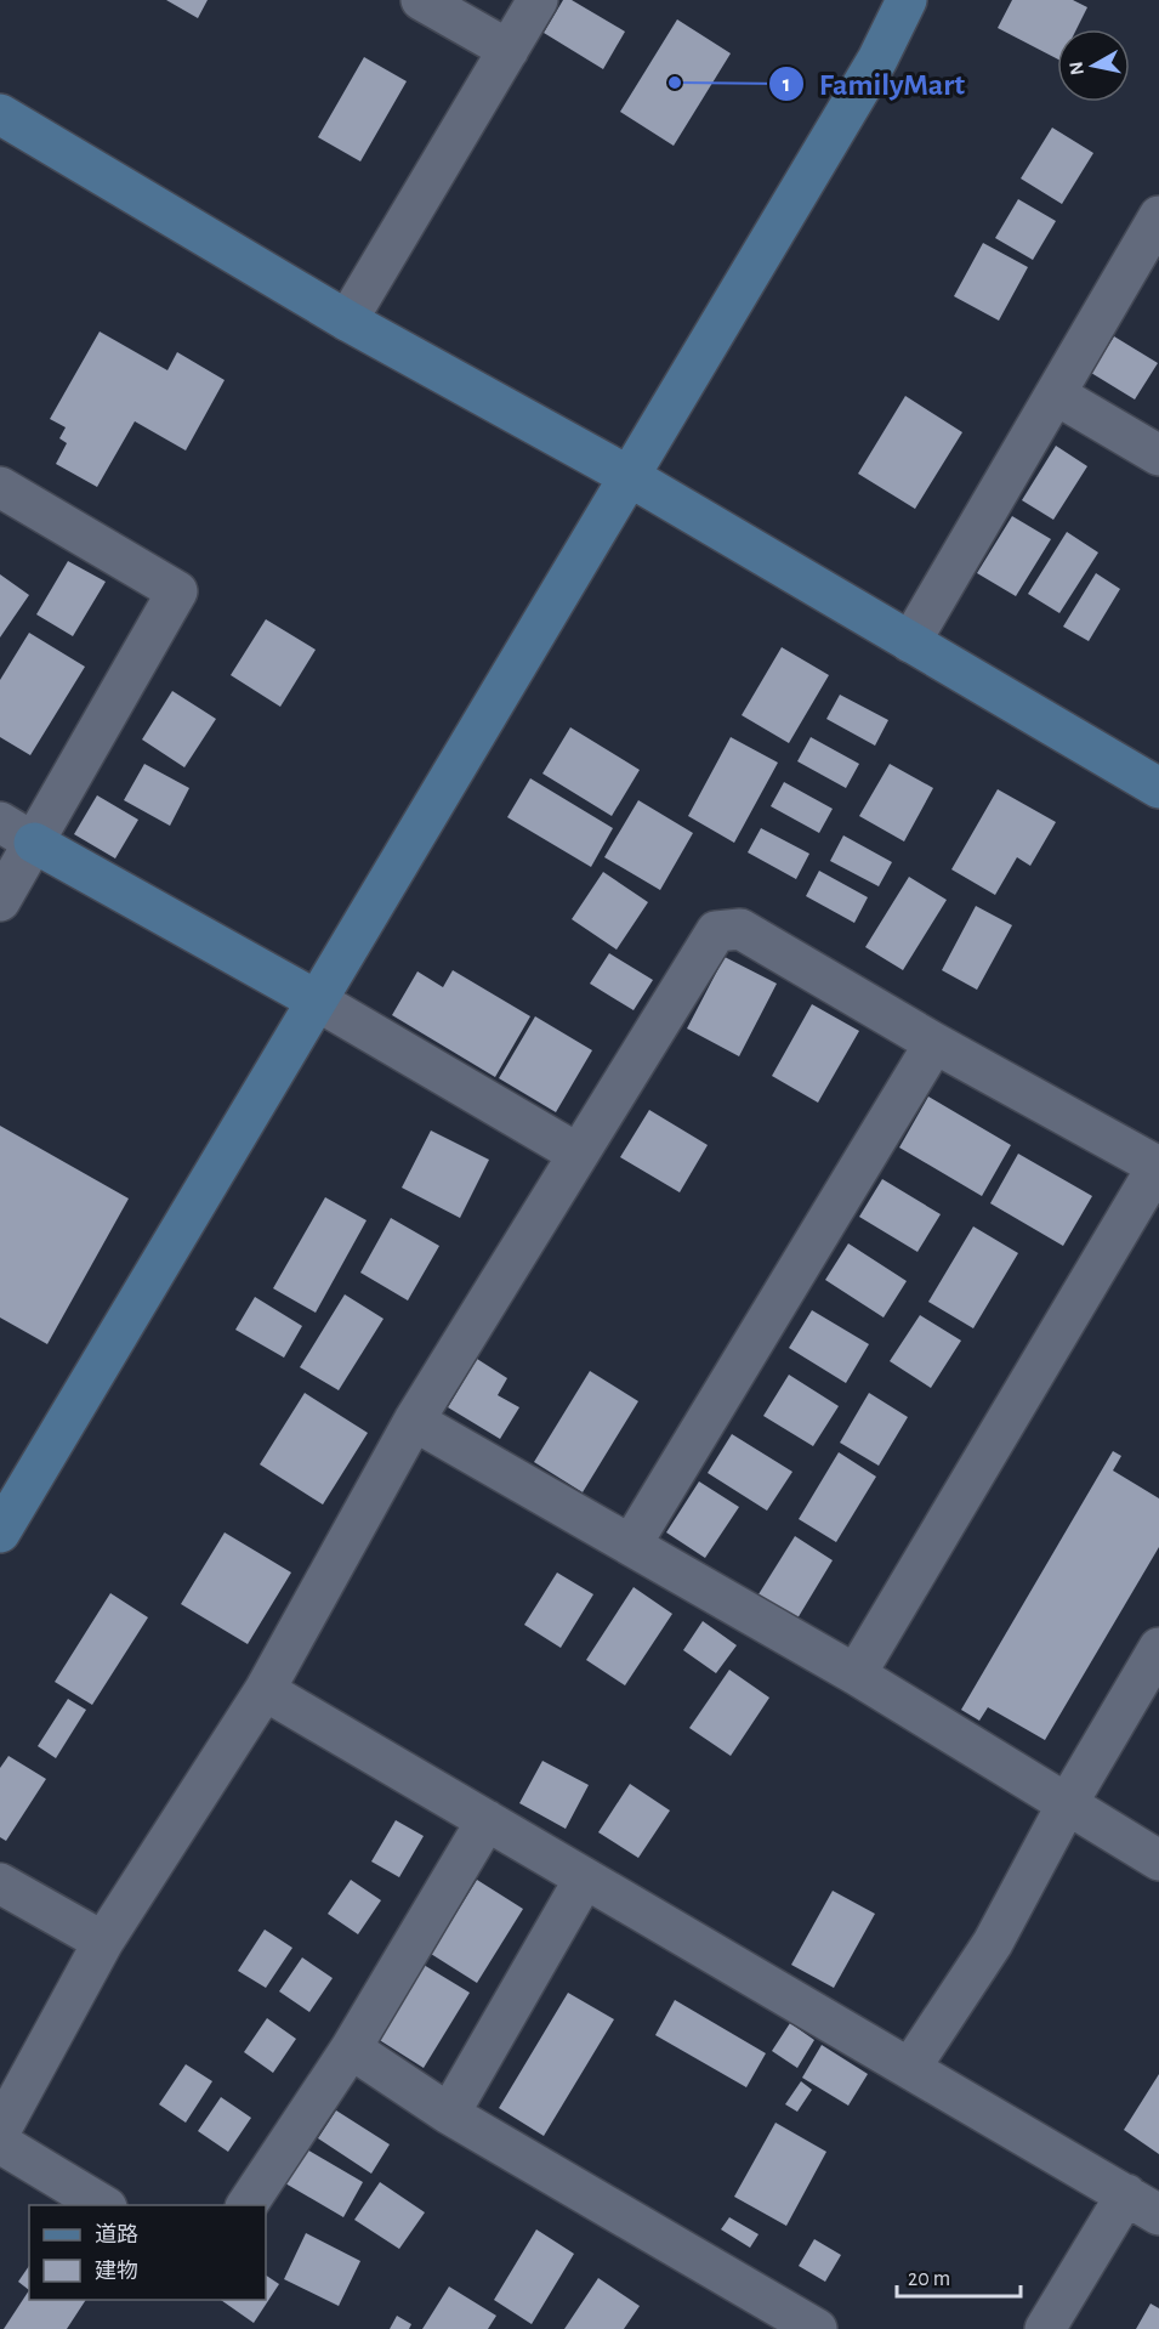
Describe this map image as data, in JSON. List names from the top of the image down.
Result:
{
  "places": ["FamilyMart"],
  "legend": ["道路", "建物"],
  "scale_bar": "20 m",
  "north": "left"
}
